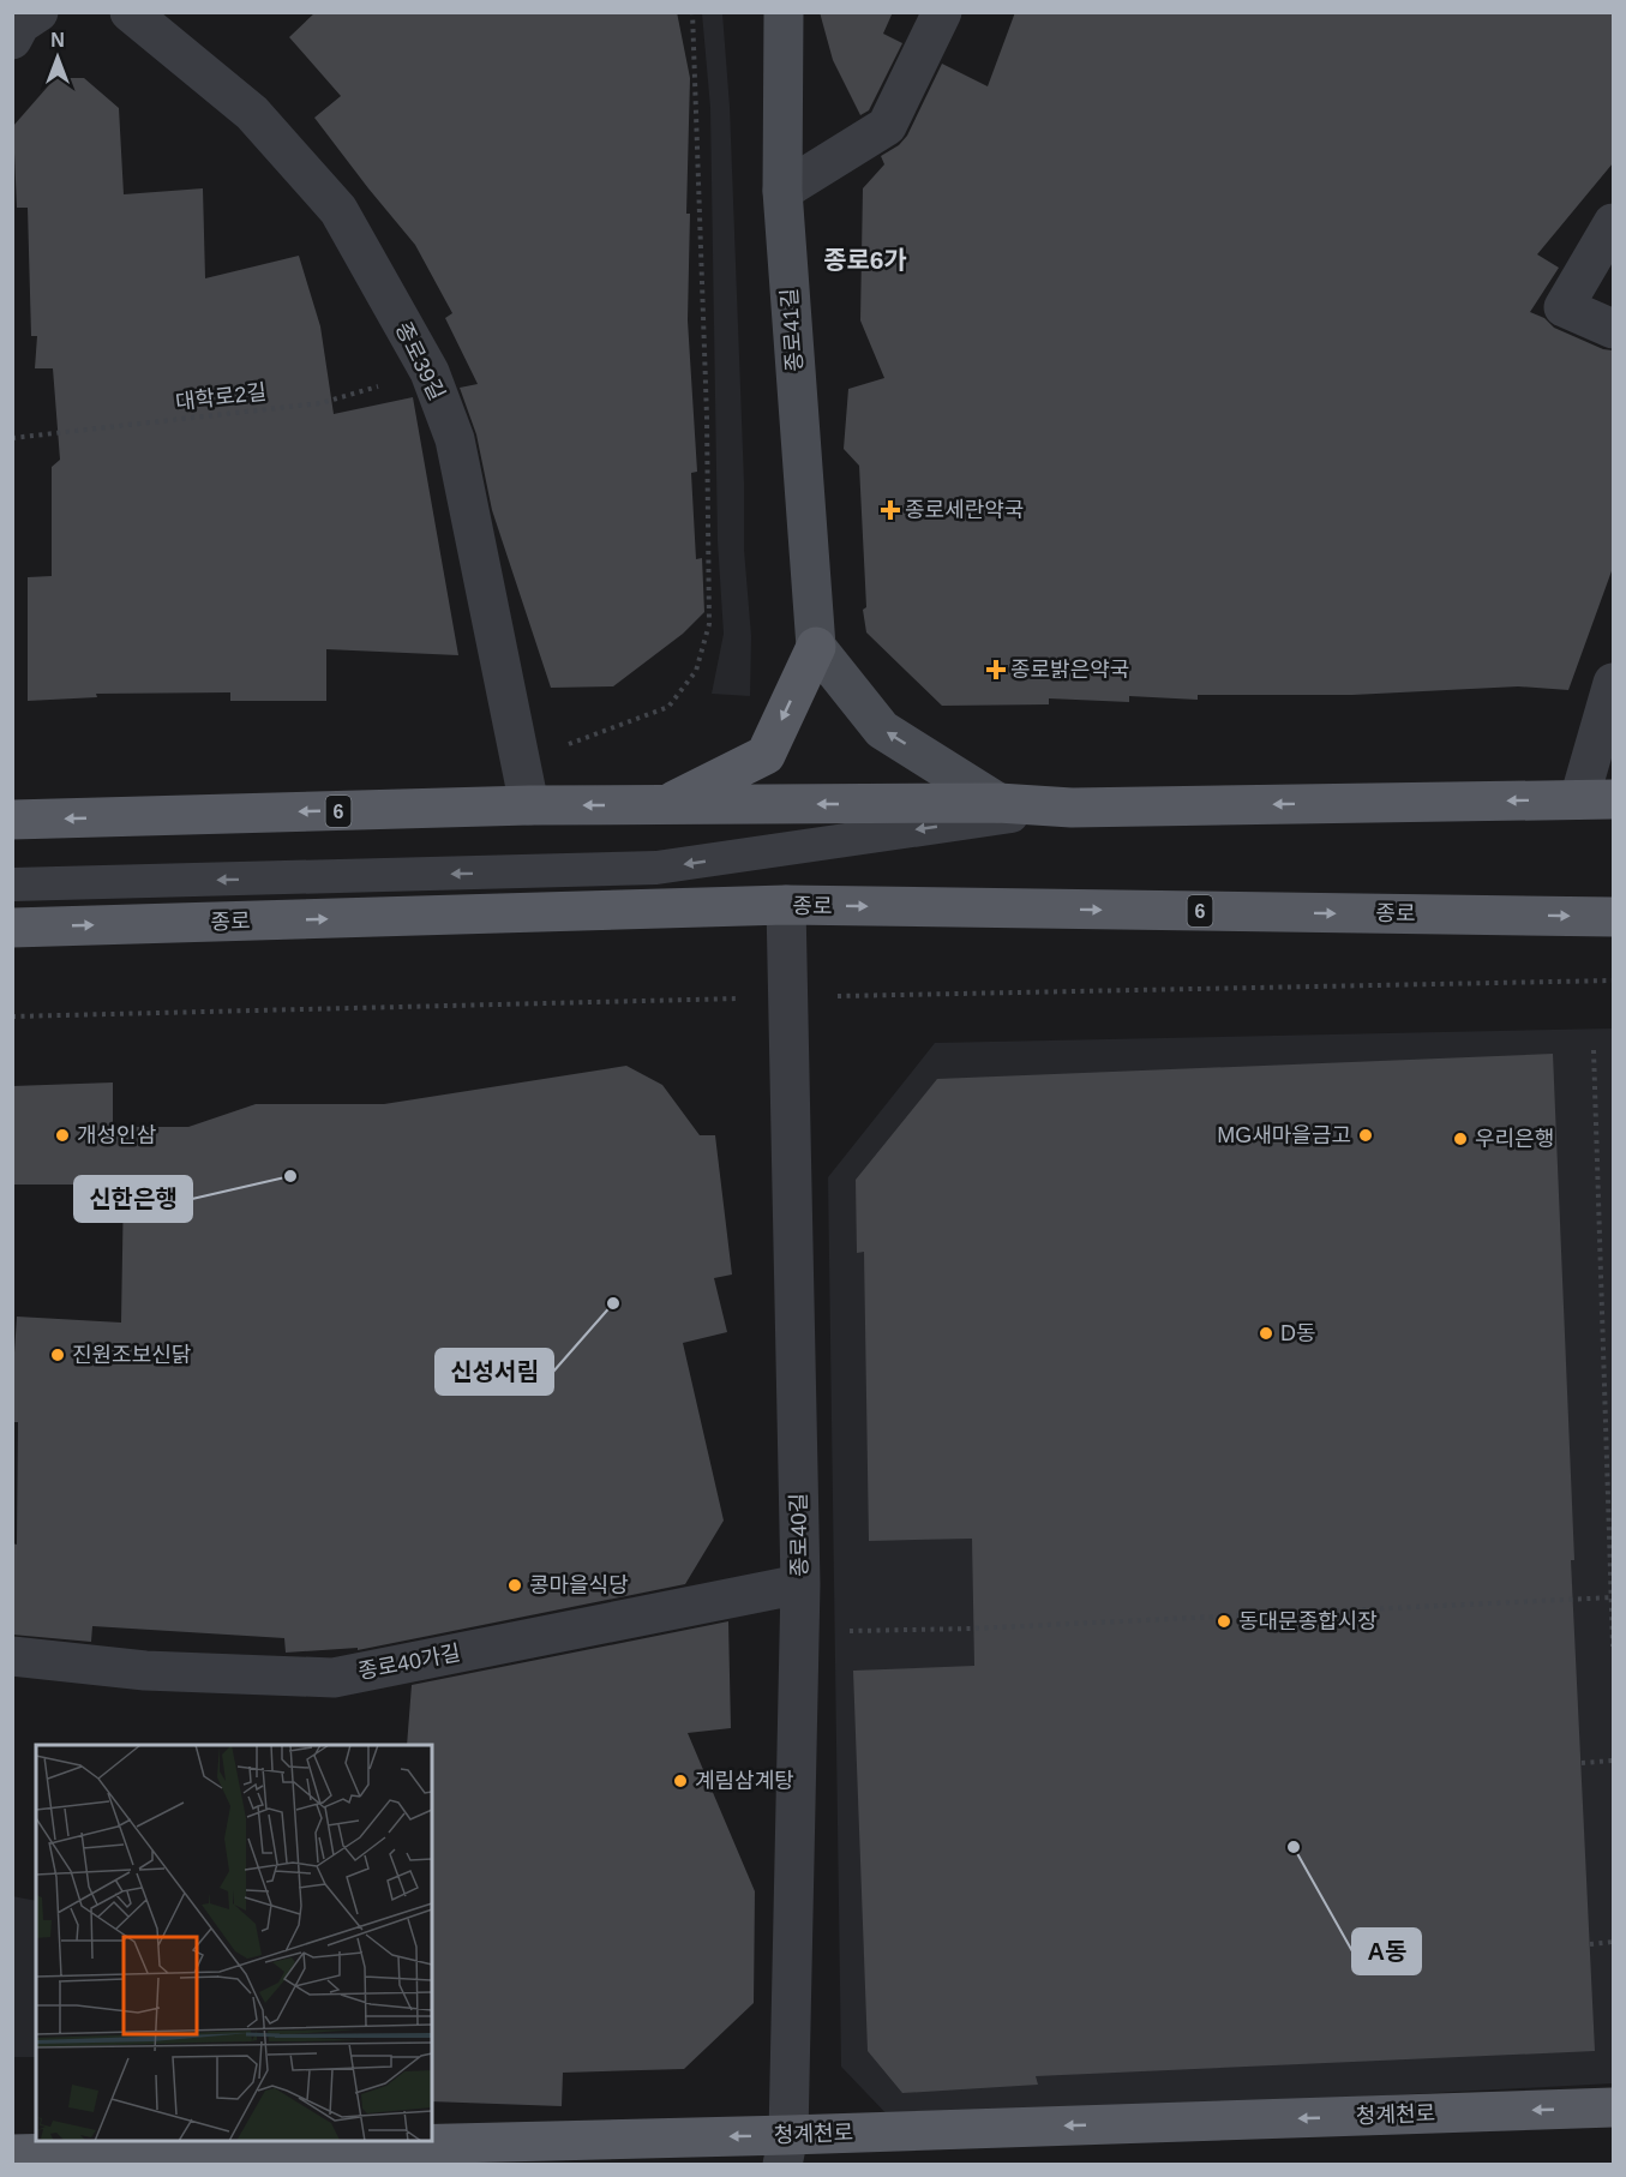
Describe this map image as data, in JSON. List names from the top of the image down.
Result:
{
  "streets": {
    "main road": ["6", "종로", "청계천로"],
    "street": [
      "종로41길",
      "종로39길",
      "종로40길",
      "종로40가길"
    ],
    "path": ["대학로2길"]
  },
  "crossings": [
    ["종로39길", "대학로2길"],
    ["종로39길", "6"],
    ["종로", "종로40길"],
    ["종로40길", "종로40가길"],
    ["종로40길", "청계천로"]
  ],
  "one_way": ["청계천로"],
  "districts": ["종로6가"],
  "places": {
    "health": ["종로세란약국", "종로밝은약국"],
    "other": [
      "개성인삼",
      "MG새마을금고",
      "우리은행",
      "신한은행",
      "신성서림",
      "D동",
      "진원조보신닭",
      "콩마을식당",
      "동대문종합시장",
      "계림삼계탕",
      "A동"
    ]
  },
  "north": "top"
}
